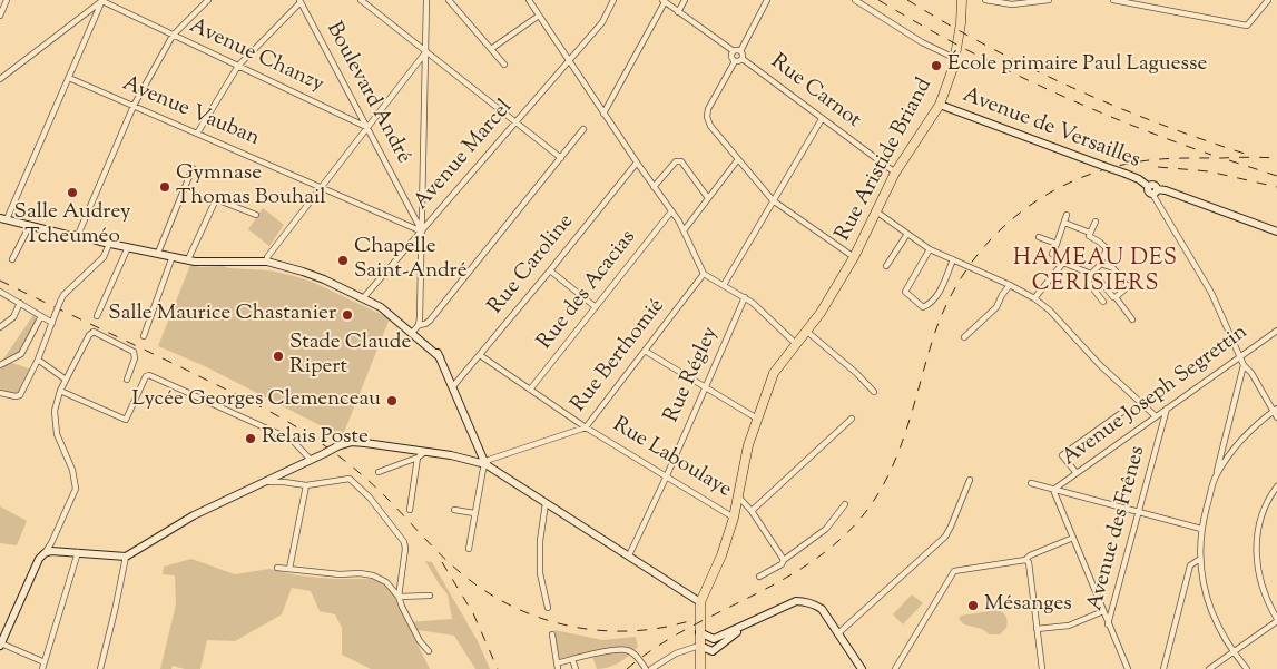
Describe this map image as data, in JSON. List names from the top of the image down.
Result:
{
  "streets": {
    "main road": ["Rue Aristide Briand"],
    "street": [
      "Avenue Chanzy",
      "Rue Carnot",
      "Boulevard André",
      "Avenue Vauban",
      "Avenue de Versailles",
      "Avenue Marcel",
      "Rue Caroline",
      "Rue des Acacias",
      "Rue Berthomié",
      "Rue Régley",
      "Avenue Joseph Segrettin",
      "Rue Laboulaye",
      "Avenue des Frênes"
    ]
  },
  "crossings": [
    ["Avenue Chanzy", "Boulevard André"],
    ["Rue Carnot", "Rue Aristide Briand"],
    ["Boulevard André", "Avenue Vauban"],
    ["Boulevard André", "Avenue Marcel"],
    ["Avenue Vauban", "Avenue Marcel"],
    ["Avenue de Versailles", "Rue Aristide Briand"],
    ["Rue Aristide Briand", "Rue Laboulaye"],
    ["Rue Caroline", "Rue Laboulaye"],
    ["Rue des Acacias", "Rue Laboulaye"],
    ["Rue Berthomié", "Rue Laboulaye"],
    ["Rue Régley", "Rue Laboulaye"],
    ["Avenue Joseph Segrettin", "Avenue des Frênes"]
  ],
  "districts": ["HAMEAU DES CERISIERS"],
  "places": [
    "École primaire Paul Laguesse",
    "Gymnase Thomas Bouhail",
    "Salle Audrey Tcheuméo",
    "Chapelle Saint-André",
    "Salle Maurice Chastanier",
    "Stade Claude Ripert",
    "Lycée Georges Clemenceau",
    "Relais Poste",
    "Mésanges"
  ]
}
